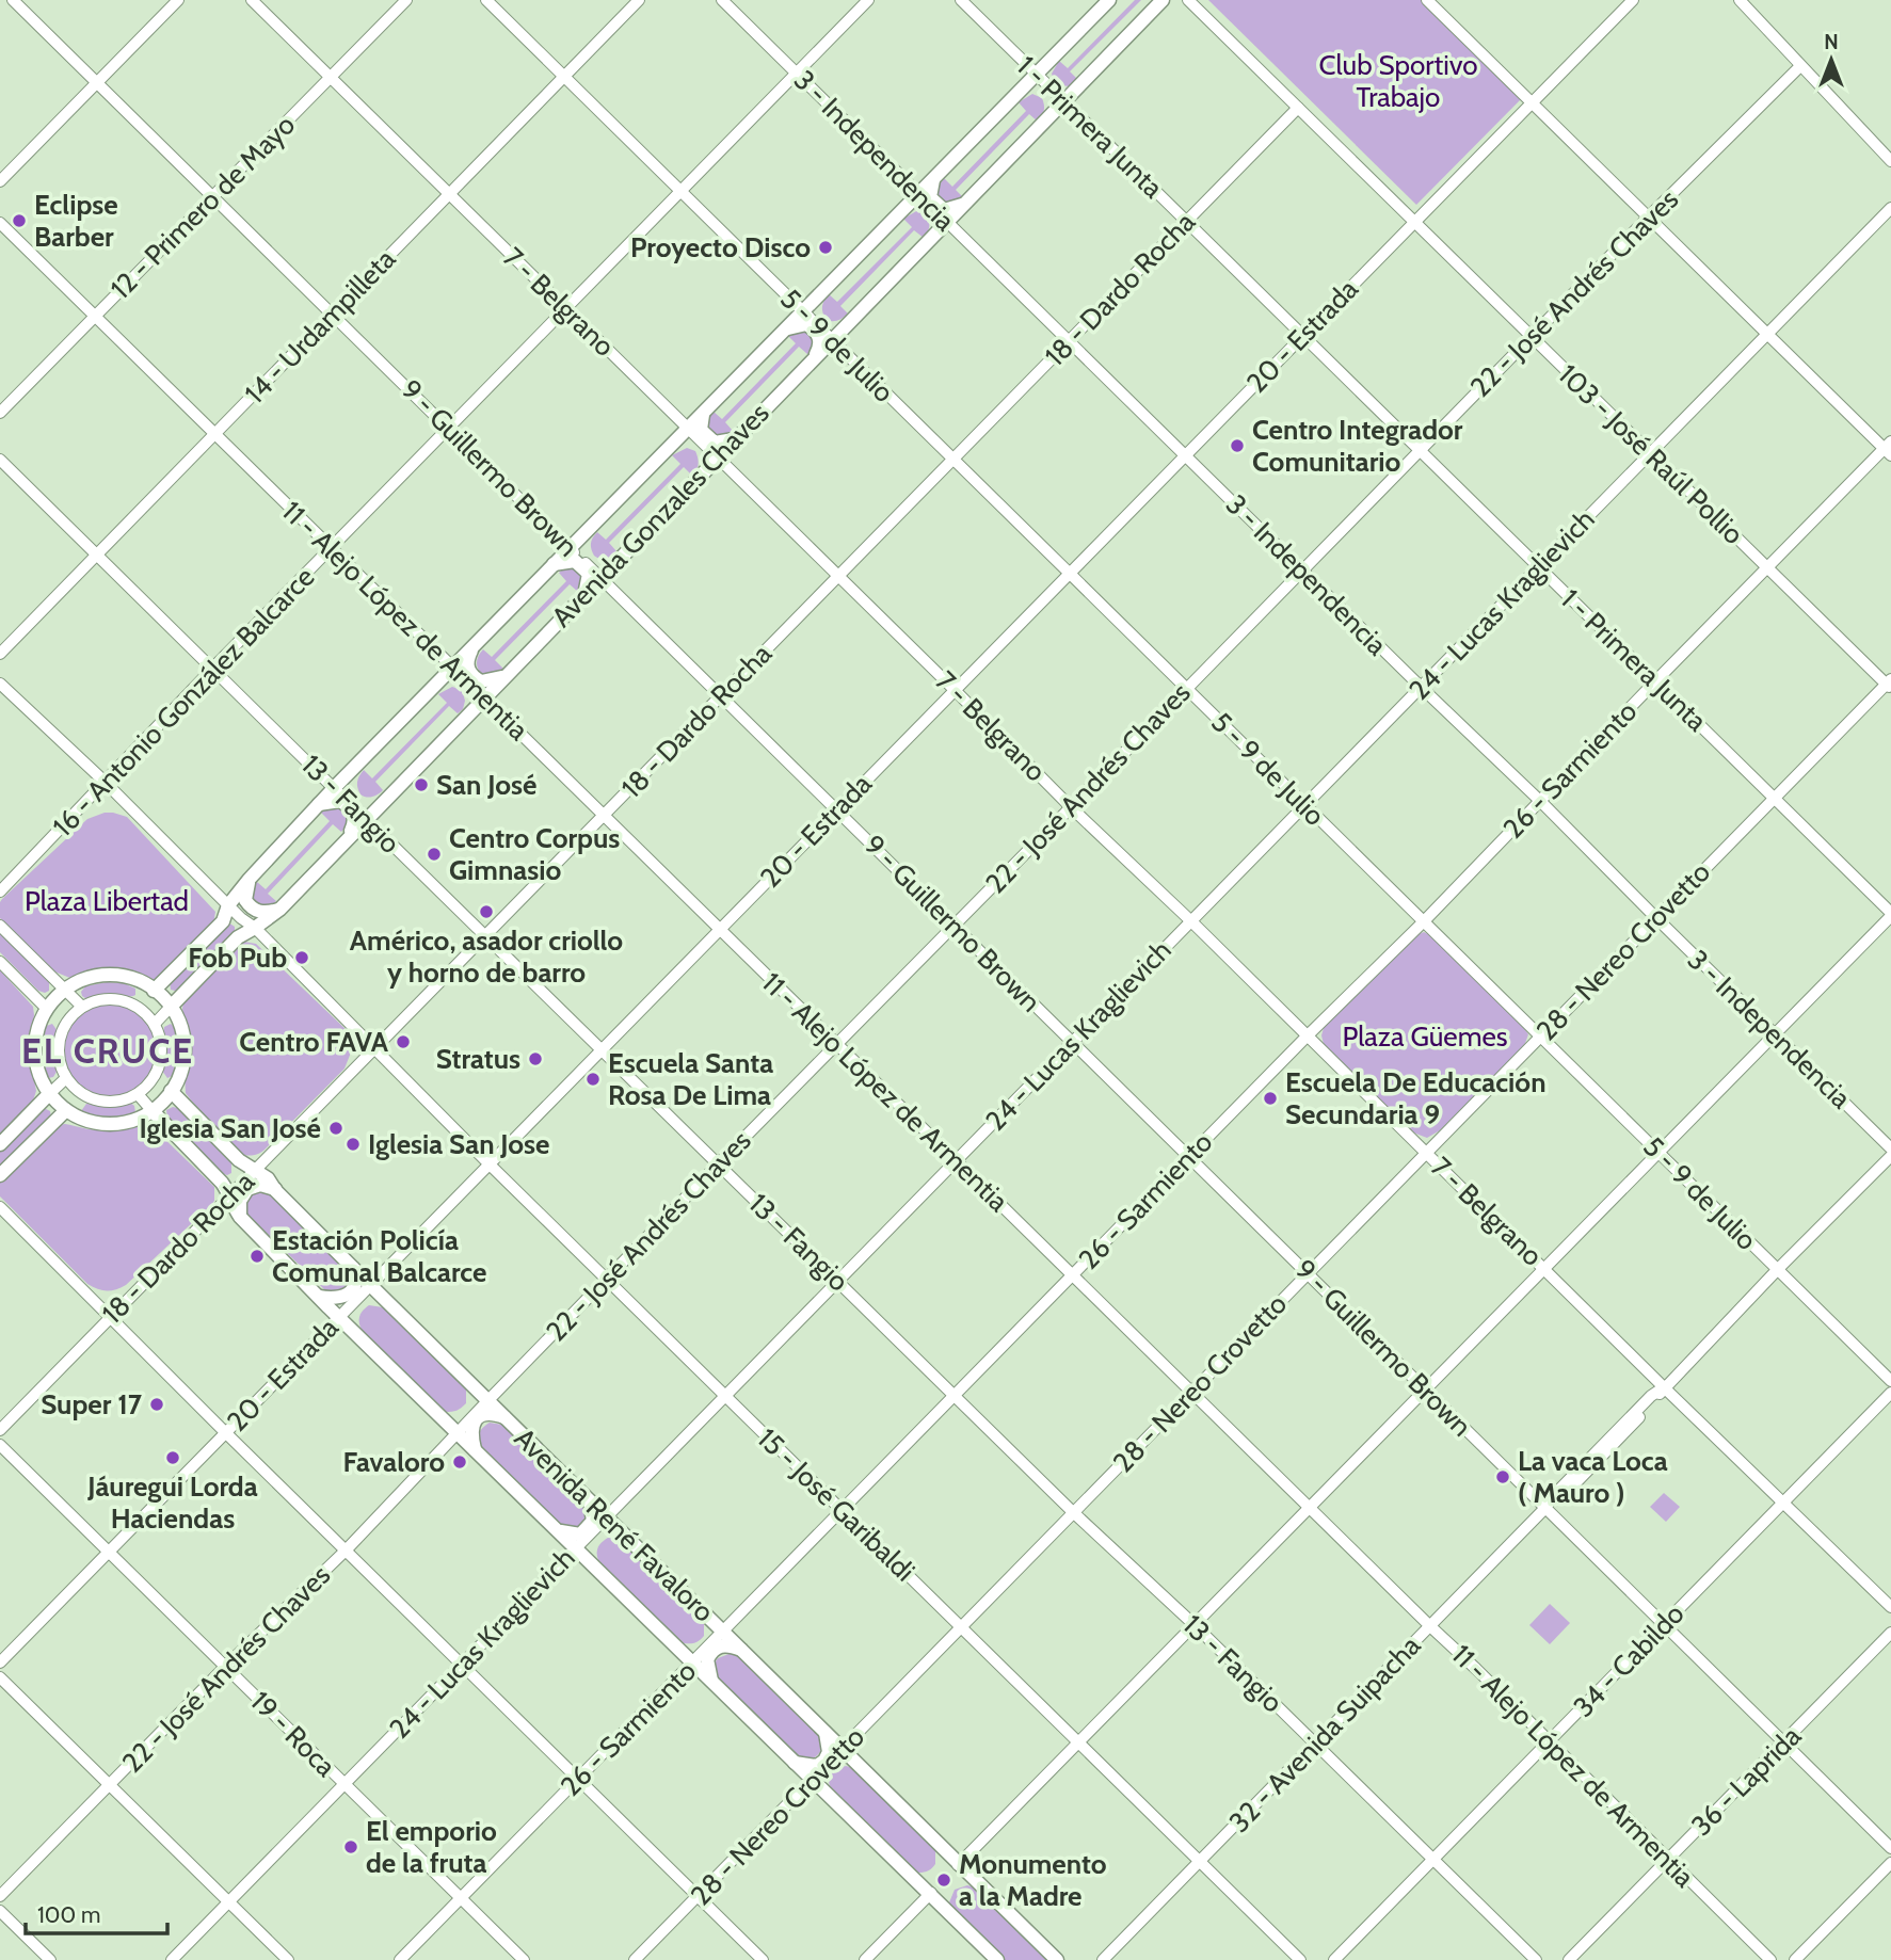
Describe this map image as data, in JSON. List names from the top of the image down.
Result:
{
  "streets": {
    "main road": ["Avenida Gonzales Chaves", "Avenida René Favaloro"],
    "street": [
      "1 - Primera Junta",
      "3 - Independencia",
      "12 - Primero de Mayo",
      "18 - Dardo Rocha",
      "22 - José Andrés Chaves",
      "7 - Belgrano",
      "14 - Urdampilleta",
      "20 - Estrada",
      "5 - 9 de Julio",
      "103 - José Raúl Pollio",
      "9 - Guillermo Brown",
      "24 - Lucas Kraglievich",
      "11 - Alejo López de Armentia",
      "16 - Antonio González Balcarce",
      "26 - Sarmiento",
      "13 - Fangio",
      "28 - Nereo Crovetto",
      "15 - José Garibaldi",
      "34 - Cabildo",
      "19 - Roca",
      "32 - Avenida Suipacha",
      "36 - Laprida"
    ]
  },
  "crossings": [
    ["1 - Primera Junta", "18 - Dardo Rocha"],
    ["1 - Primera Junta", "22 - José Andrés Chaves"],
    ["1 - Primera Junta", "20 - Estrada"],
    ["1 - Primera Junta", "Avenida Gonzales Chaves"],
    ["1 - Primera Junta", "24 - Lucas Kraglievich"],
    ["1 - Primera Junta", "26 - Sarmiento"],
    ["1 - Primera Junta", "28 - Nereo Crovetto"],
    ["3 - Independencia", "18 - Dardo Rocha"],
    ["3 - Independencia", "22 - José Andrés Chaves"],
    ["3 - Independencia", "20 - Estrada"],
    ["3 - Independencia", "Avenida Gonzales Chaves"],
    ["3 - Independencia", "24 - Lucas Kraglievich"],
    ["3 - Independencia", "16 - Antonio González Balcarce"],
    ["3 - Independencia", "26 - Sarmiento"],
    ["3 - Independencia", "28 - Nereo Crovetto"],
    ["12 - Primero de Mayo", "7 - Belgrano"],
    ["12 - Primero de Mayo", "9 - Guillermo Brown"],
    ["12 - Primero de Mayo", "11 - Alejo López de Armentia"],
    ["18 - Dardo Rocha", "7 - Belgrano"],
    ["18 - Dardo Rocha", "5 - 9 de Julio"],
    ["18 - Dardo Rocha", "103 - José Raúl Pollio"],
    ["18 - Dardo Rocha", "9 - Guillermo Brown"],
    ["18 - Dardo Rocha", "11 - Alejo López de Armentia"],
    ["18 - Dardo Rocha", "13 - Fangio"],
    ["18 - Dardo Rocha", "15 - José Garibaldi"],
    ["18 - Dardo Rocha", "Avenida René Favaloro"],
    ["22 - José Andrés Chaves", "7 - Belgrano"],
    ["22 - José Andrés Chaves", "5 - 9 de Julio"],
    ["22 - José Andrés Chaves", "103 - José Raúl Pollio"],
    ["22 - José Andrés Chaves", "9 - Guillermo Brown"],
    ["22 - José Andrés Chaves", "11 - Alejo López de Armentia"],
    ["22 - José Andrés Chaves", "13 - Fangio"],
    ["22 - José Andrés Chaves", "15 - José Garibaldi"],
    ["22 - José Andrés Chaves", "Avenida René Favaloro"],
    ["22 - José Andrés Chaves", "19 - Roca"],
    ["7 - Belgrano", "14 - Urdampilleta"],
    ["7 - Belgrano", "20 - Estrada"],
    ["7 - Belgrano", "Avenida Gonzales Chaves"],
    ["7 - Belgrano", "24 - Lucas Kraglievich"],
    ["7 - Belgrano", "16 - Antonio González Balcarce"],
    ["7 - Belgrano", "26 - Sarmiento"],
    ["7 - Belgrano", "28 - Nereo Crovetto"],
    ["7 - Belgrano", "34 - Cabildo"],
    ["7 - Belgrano", "32 - Avenida Suipacha"],
    ["14 - Urdampilleta", "5 - 9 de Julio"],
    ["14 - Urdampilleta", "9 - Guillermo Brown"],
    ["14 - Urdampilleta", "11 - Alejo López de Armentia"],
    ["14 - Urdampilleta", "13 - Fangio"],
    ["20 - Estrada", "5 - 9 de Julio"],
    ["20 - Estrada", "103 - José Raúl Pollio"],
    ["20 - Estrada", "9 - Guillermo Brown"],
    ["20 - Estrada", "11 - Alejo López de Armentia"],
    ["20 - Estrada", "13 - Fangio"],
    ["20 - Estrada", "15 - José Garibaldi"],
    ["20 - Estrada", "Avenida René Favaloro"],
    ["20 - Estrada", "19 - Roca"],
    ["5 - 9 de Julio", "Avenida Gonzales Chaves"],
    ["5 - 9 de Julio", "24 - Lucas Kraglievich"],
    ["5 - 9 de Julio", "16 - Antonio González Balcarce"],
    ["5 - 9 de Julio", "26 - Sarmiento"],
    ["5 - 9 de Julio", "28 - Nereo Crovetto"],
    ["5 - 9 de Julio", "32 - Avenida Suipacha"],
    ["103 - José Raúl Pollio", "24 - Lucas Kraglievich"],
    ["103 - José Raúl Pollio", "26 - Sarmiento"],
    ["103 - José Raúl Pollio", "28 - Nereo Crovetto"],
    ["9 - Guillermo Brown", "Avenida Gonzales Chaves"],
    ["9 - Guillermo Brown", "24 - Lucas Kraglievich"],
    ["9 - Guillermo Brown", "16 - Antonio González Balcarce"],
    ["9 - Guillermo Brown", "26 - Sarmiento"],
    ["9 - Guillermo Brown", "28 - Nereo Crovetto"],
    ["9 - Guillermo Brown", "34 - Cabildo"],
    ["9 - Guillermo Brown", "32 - Avenida Suipacha"],
    ["9 - Guillermo Brown", "36 - Laprida"],
    ["Avenida Gonzales Chaves", "11 - Alejo López de Armentia"],
    ["Avenida Gonzales Chaves", "13 - Fangio"],
    ["Avenida Gonzales Chaves", "15 - José Garibaldi"],
    ["Avenida Gonzales Chaves", "Avenida René Favaloro"],
    ["24 - Lucas Kraglievich", "11 - Alejo López de Armentia"],
    ["24 - Lucas Kraglievich", "13 - Fangio"],
    ["24 - Lucas Kraglievich", "15 - José Garibaldi"],
    ["24 - Lucas Kraglievich", "Avenida René Favaloro"],
    ["24 - Lucas Kraglievich", "19 - Roca"],
    ["11 - Alejo López de Armentia", "16 - Antonio González Balcarce"],
    ["11 - Alejo López de Armentia", "26 - Sarmiento"],
    ["11 - Alejo López de Armentia", "28 - Nereo Crovetto"],
    ["11 - Alejo López de Armentia", "34 - Cabildo"],
    ["11 - Alejo López de Armentia", "32 - Avenida Suipacha"],
    ["11 - Alejo López de Armentia", "36 - Laprida"],
    ["16 - Antonio González Balcarce", "13 - Fangio"],
    ["16 - Antonio González Balcarce", "15 - José Garibaldi"],
    ["26 - Sarmiento", "13 - Fangio"],
    ["26 - Sarmiento", "15 - José Garibaldi"],
    ["26 - Sarmiento", "Avenida René Favaloro"],
    ["26 - Sarmiento", "19 - Roca"],
    ["13 - Fangio", "28 - Nereo Crovetto"],
    ["13 - Fangio", "34 - Cabildo"],
    ["13 - Fangio", "32 - Avenida Suipacha"],
    ["28 - Nereo Crovetto", "15 - José Garibaldi"],
    ["28 - Nereo Crovetto", "Avenida René Favaloro"],
    ["15 - José Garibaldi", "32 - Avenida Suipacha"]
  ],
  "districts": ["EL CRUCE"],
  "parks": ["Club Sportivo Trabajo", "Plaza Libertad", "Plaza Güemes"],
  "places": [
    "Eclipse Barber",
    "Proyecto Disco",
    "Centro Integrador Comunitario",
    "San José",
    "Centro Corpus Gimnasio",
    "Américo, asador criollo y horno de barro",
    "Fob Pub",
    "Centro FAVA",
    "Stratus",
    "Escuela Santa Rosa De Lima",
    "Escuela De Educación Secundaria 9",
    "Iglesia San José",
    "Iglesia San Jose",
    "Estación Policía Comunal Balcarce",
    "Super 17",
    "Jáuregui Lorda Haciendas",
    "Favaloro",
    "La vaca Loca ( Mauro )",
    "El emporio de la fruta",
    "Monumento a la Madre"
  ],
  "scale_bar": "100 m",
  "north": "top"
}
